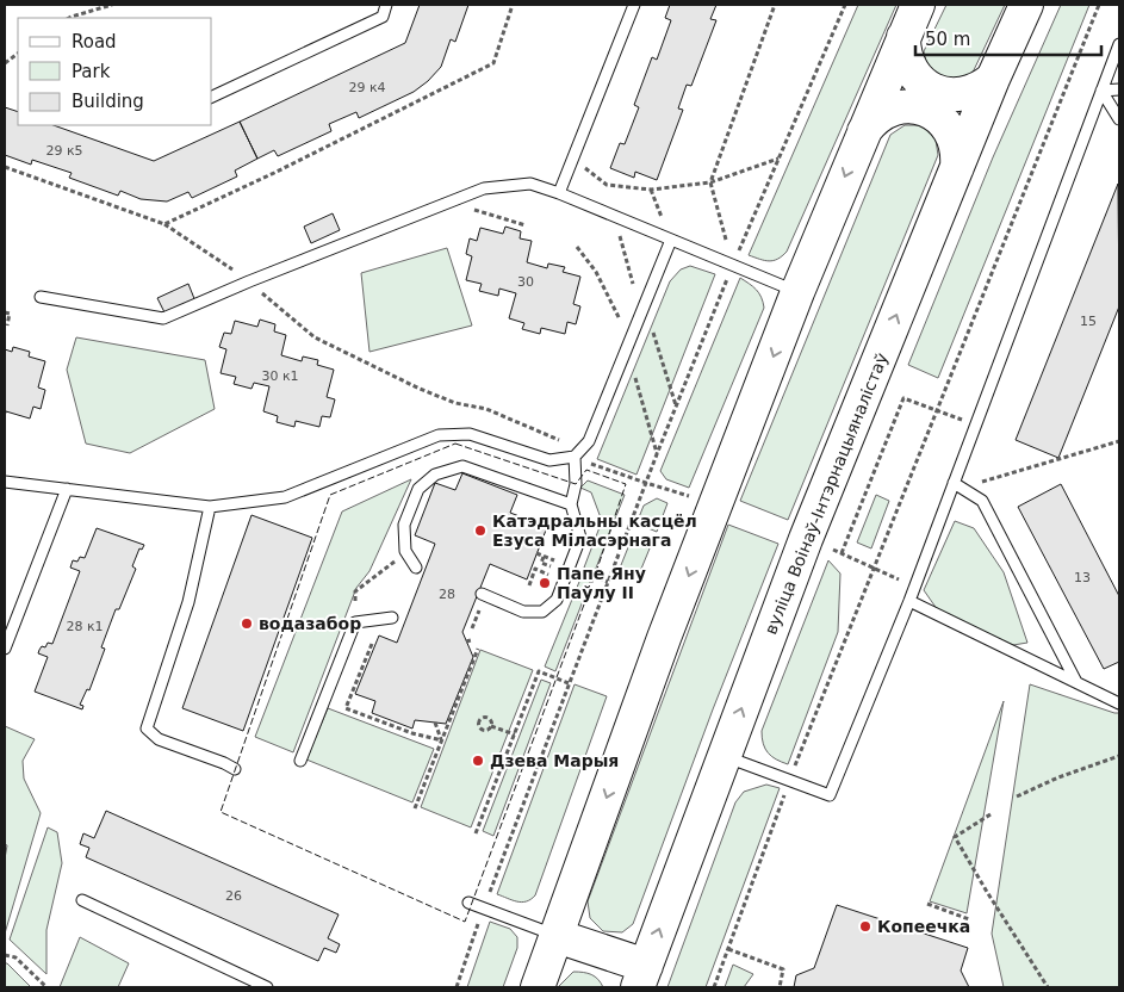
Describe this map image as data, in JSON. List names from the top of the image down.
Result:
{
  "streets": {
    "main road": ["вуліца Воінаў-Інтэрнацыяналістаў"]
  },
  "places": [
    "Катэдральны касцёл Езуса Міласэрнага",
    "Папе Яну Паўлу II",
    "водазабор",
    "Дзева Марыя",
    "Копеечка"
  ],
  "house_numbers": [
    "29 к4",
    "29 к5",
    "30",
    "15",
    "30 к1",
    "13",
    "28",
    "28 к1",
    "26"
  ],
  "legend": ["Road", "Park", "Building"],
  "scale_bar": "50 m"
}
